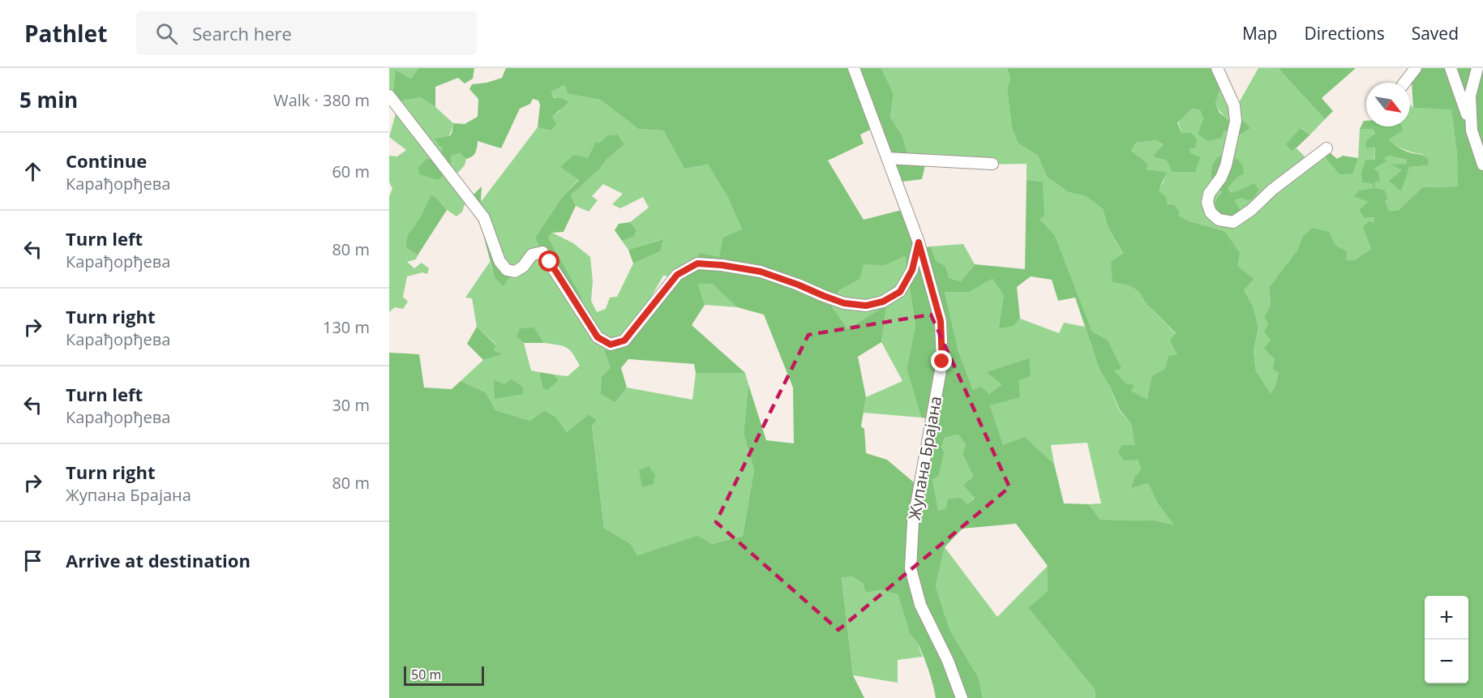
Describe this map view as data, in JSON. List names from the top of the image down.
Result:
{
  "streets": {
    "street": ["Жупана Брајана"]
  },
  "scale_bar": "50 m",
  "north": "bottom right",
  "page": {
    "header": "Pathlet",
    "search": "Search here",
    "nav": ["Map", "Directions", "Saved"],
    "heading": ["5 min", "Walk · 380 m"],
    "list": [
      ["Continue", "Карађорђева", "60 m"],
      ["Turn left", "Карађорђева", "80 m"],
      ["Turn right", "Карађорђева", "130 m"],
      ["Turn left", "Карађорђева", "30 m"],
      ["Turn right", "Жупана Брајана", "80 m"],
      "Arrive at destination"
    ],
    "map_buttons": ["+", "−"],
    "scale": "50 m"
  }
}
